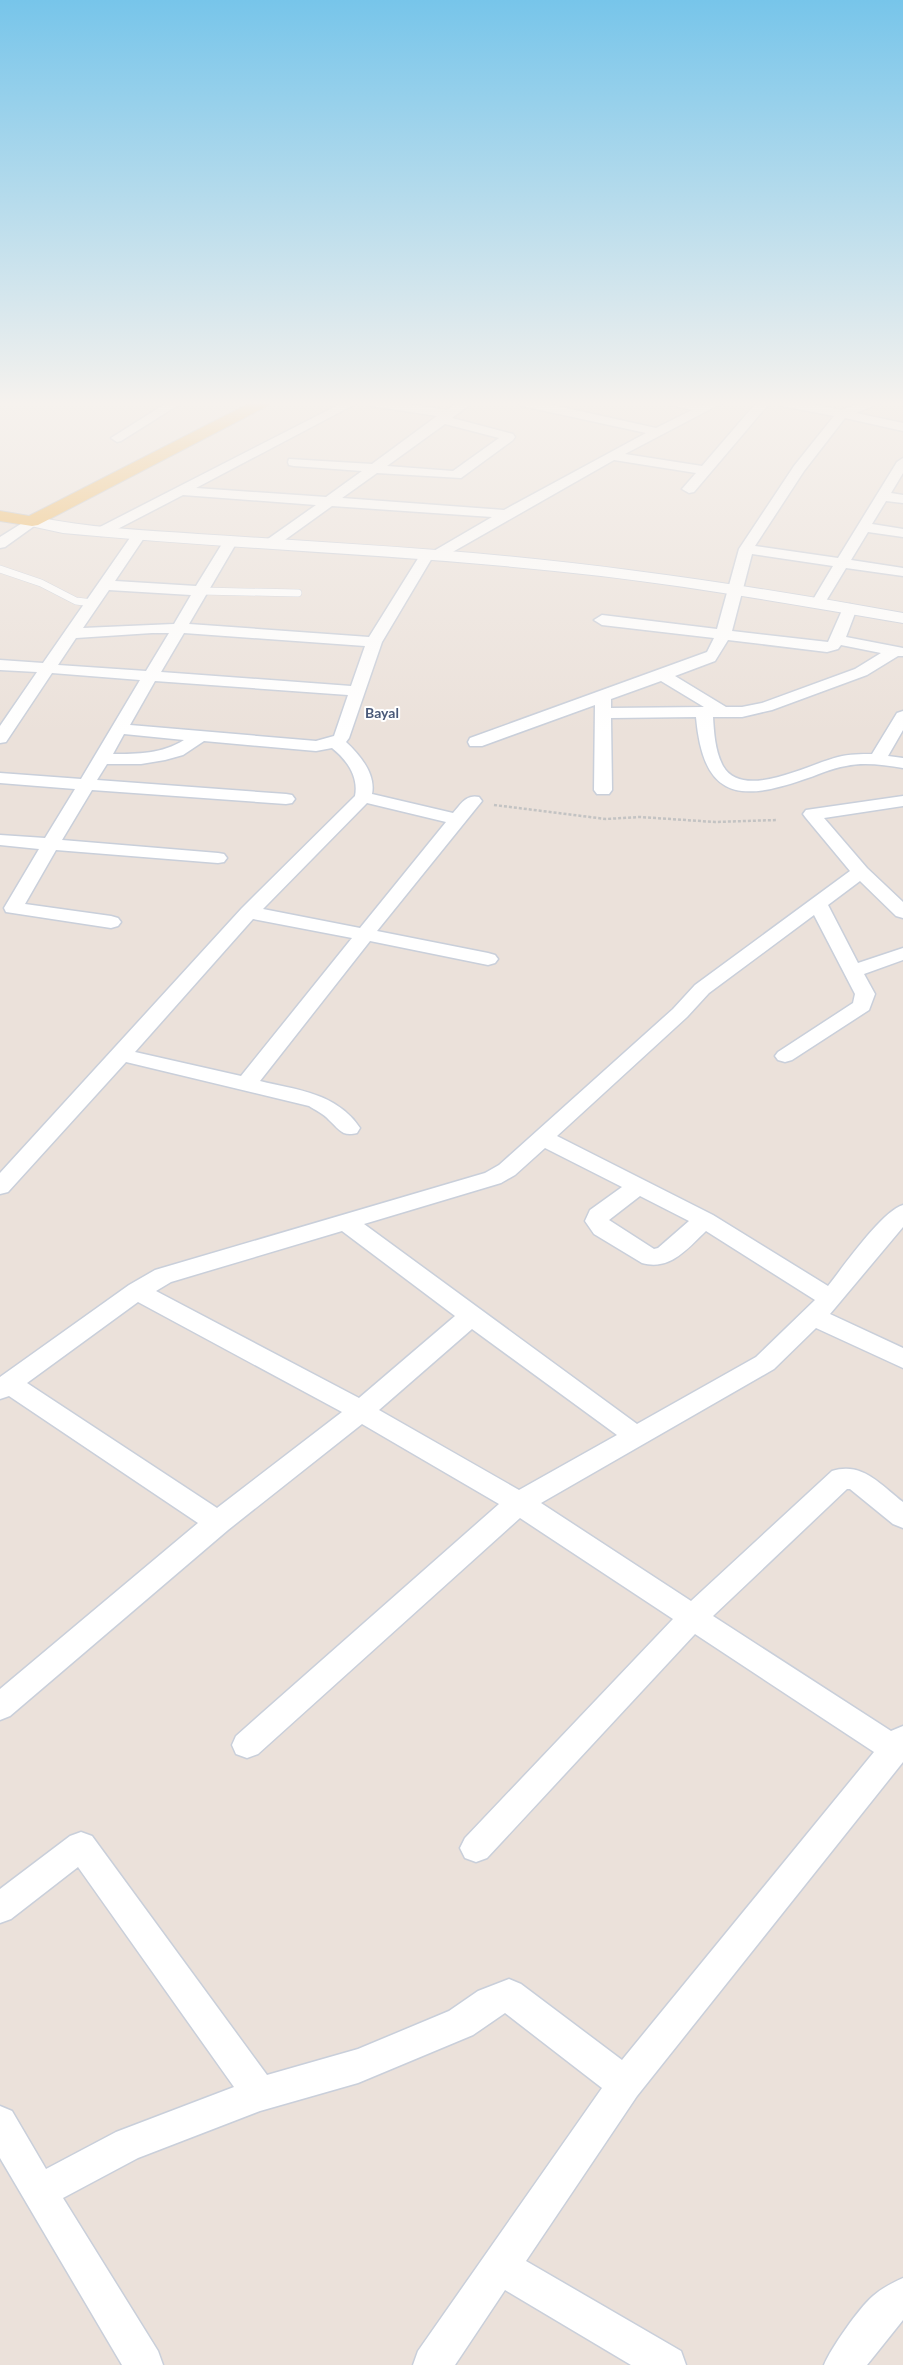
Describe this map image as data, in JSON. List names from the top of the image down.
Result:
{
  "districts": ["Bayal"]
}
